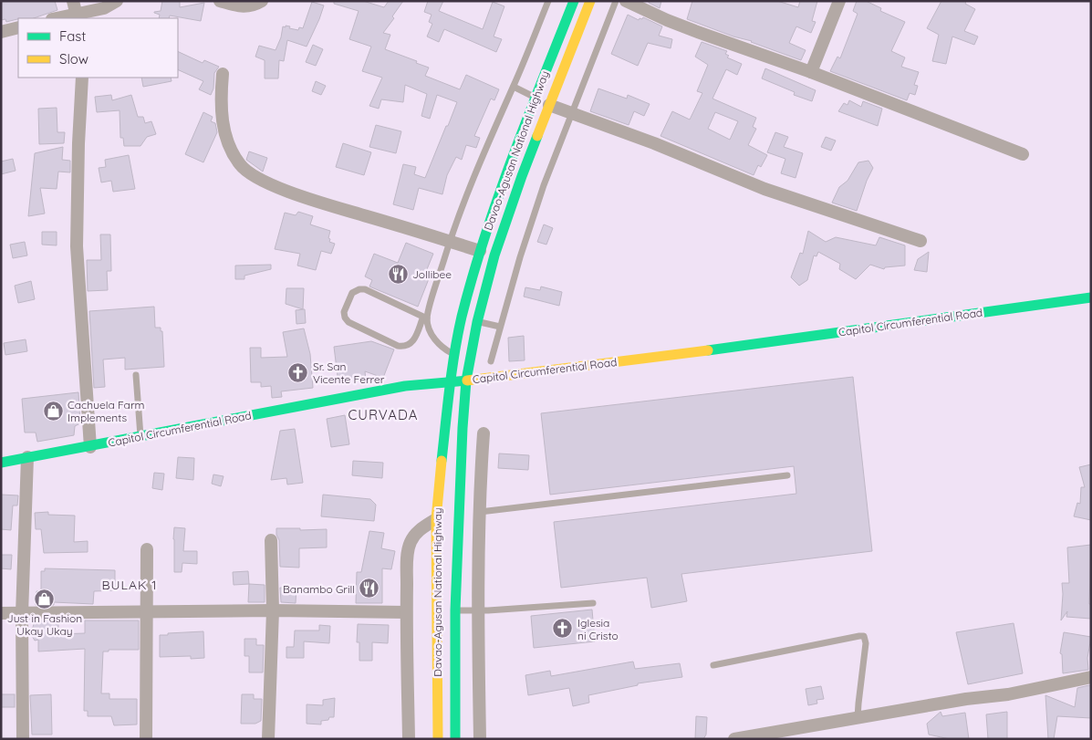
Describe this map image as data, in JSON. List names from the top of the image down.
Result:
{
  "streets": {
    "main road": ["Davao-Agusan National Highway", "Capitol Circumferential Road"]
  },
  "crossings": [
    ["Davao-Agusan National Highway", "Capitol Circumferential Road"]
  ],
  "districts": ["CURVADA", "BULAK 1"],
  "places": {
    "restaurant": ["Jollibee", "Banambo Grill"],
    "church": ["Sr. San Vicente Ferrer", "Iglesia ni Cristo"],
    "shop": ["Cachuela Farm Implements", "Just in Fashion Ukay Ukay"]
  },
  "legend": ["Fast", "Slow"]
}
